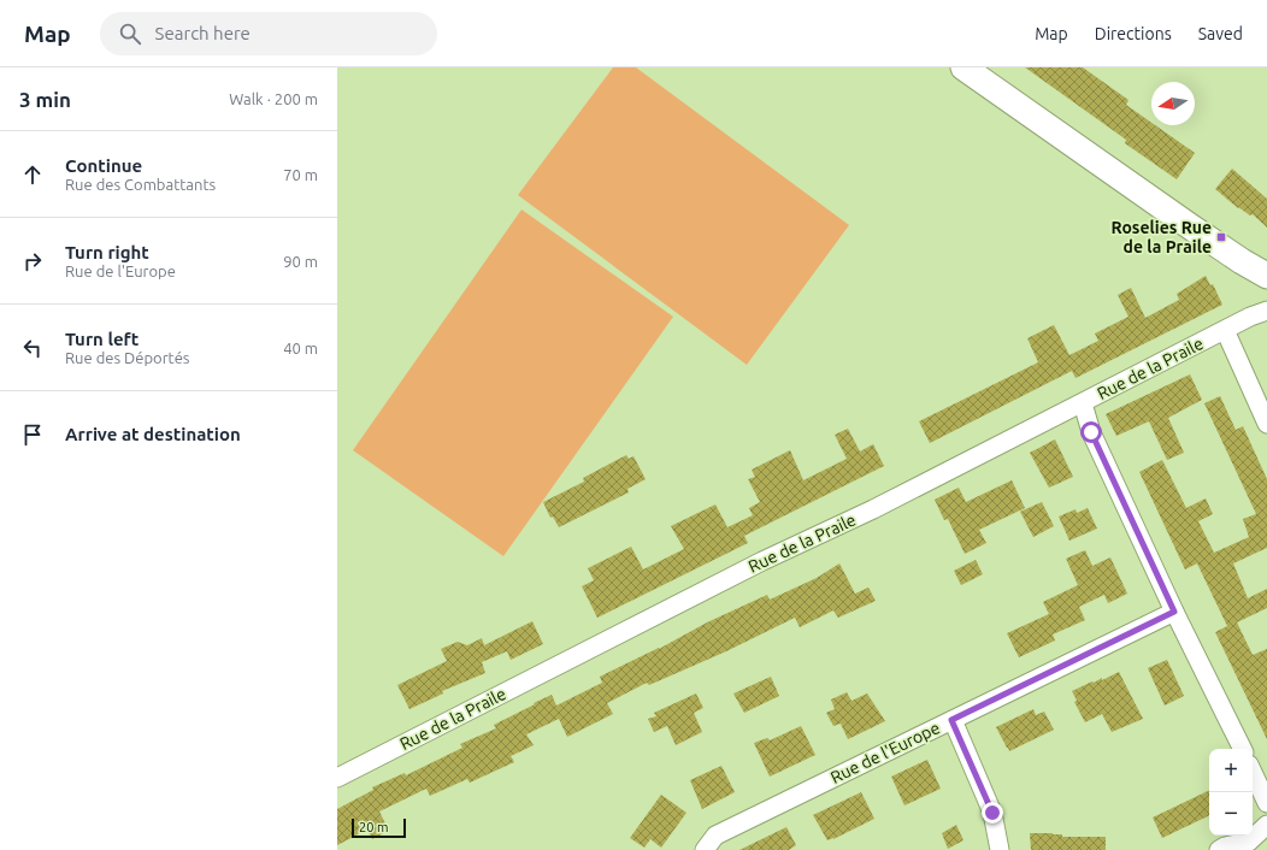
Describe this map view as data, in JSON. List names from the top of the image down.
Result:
{
  "streets": {
    "street": ["Rue de la Praile", "Rue de l'Europe"]
  },
  "places": {
    "transit": ["Roselies Rue de la Praile"]
  },
  "scale_bar": "20 m",
  "north": "left",
  "page": {
    "header": "Map",
    "search": "Search here",
    "nav": ["Map", "Directions", "Saved"],
    "heading": ["3 min", "Walk · 200 m"],
    "list": [
      ["Continue", "Rue des Combattants", "70 m"],
      ["Turn right", "Rue de l'Europe", "90 m"],
      ["Turn left", "Rue des Déportés", "40 m"],
      "Arrive at destination"
    ],
    "map_buttons": ["+", "−"],
    "scale": "20 m"
  }
}
